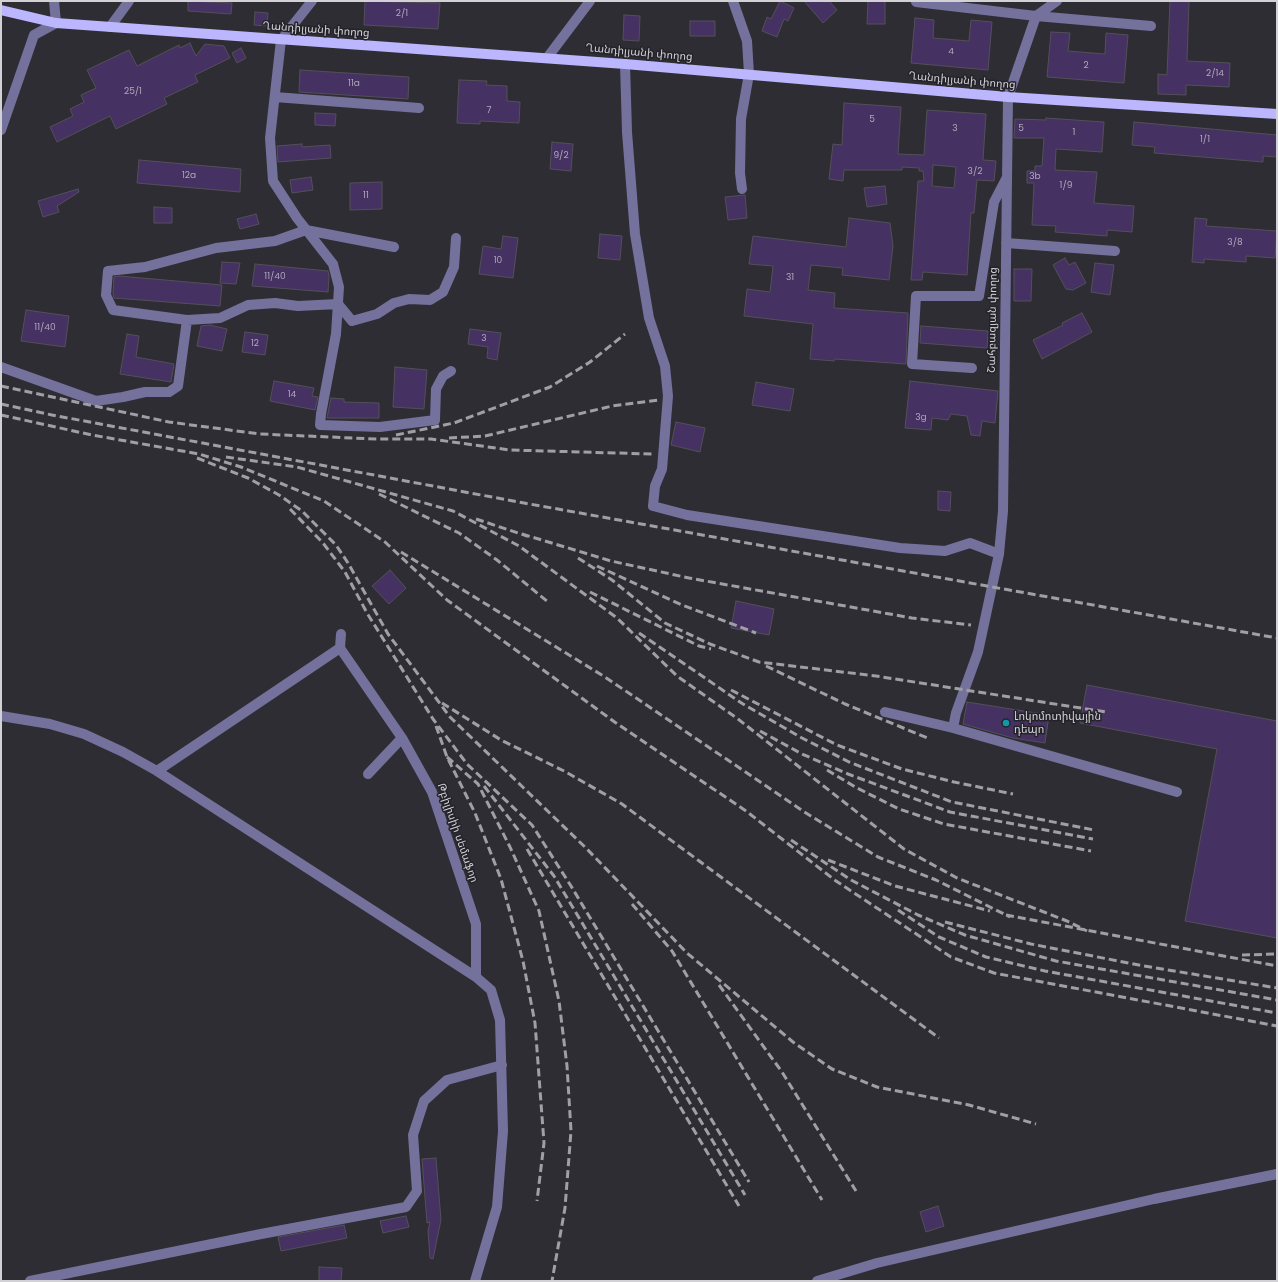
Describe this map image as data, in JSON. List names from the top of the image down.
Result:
{
  "streets": {
    "main road": ["Ղանդիլյանի փողոց"],
    "street": ["Շահբազյան փողոց", "Թբիլիսիի սեմաֆոր"]
  },
  "crossings": [
    ["Ղանդիլյանի փողոց", "Շահբազյան փողոց"]
  ],
  "places": ["Լոկոմոտիվային դեպո"],
  "house_numbers": [
    "2/1",
    "4",
    "2",
    "2/14",
    "11a",
    "25/1",
    "7",
    "5",
    "3",
    "5",
    "1",
    "1/1",
    "9/2",
    "3/2",
    "12a",
    "3b",
    "1/9",
    "11",
    "3/8",
    "10",
    "11/40",
    "31",
    "11/40",
    "3",
    "12",
    "14",
    "3g"
  ]
}
